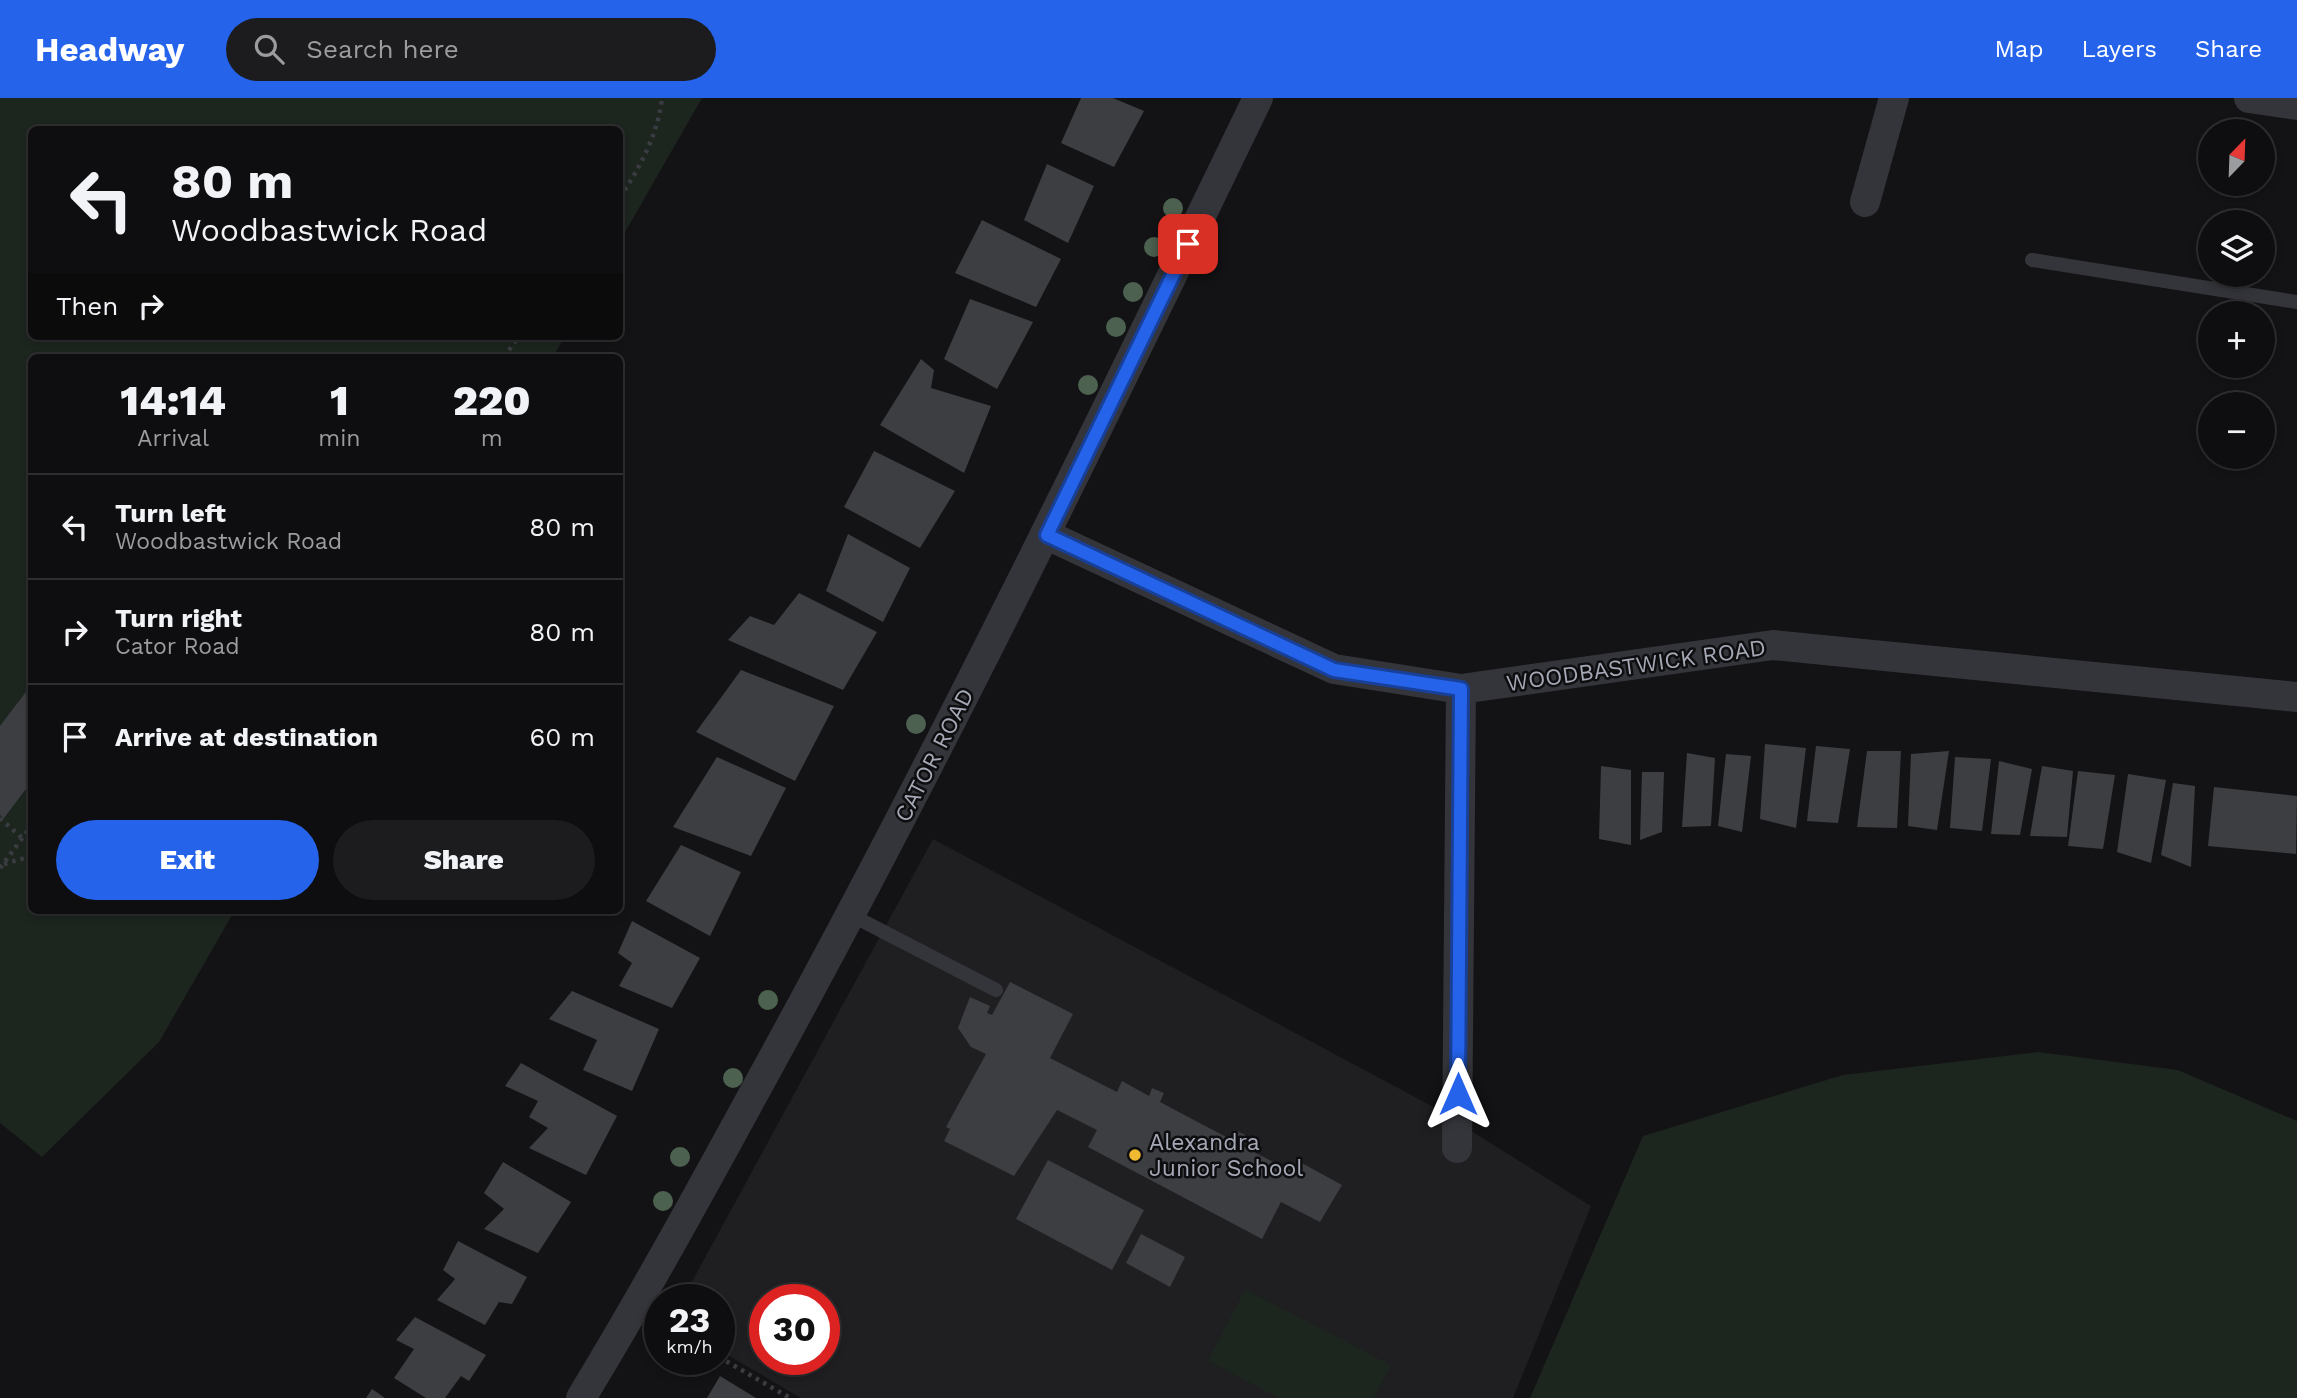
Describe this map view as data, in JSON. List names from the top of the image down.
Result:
{
  "streets": {
    "street": ["WOODBASTWICK ROAD", "CATOR ROAD"]
  },
  "crossings": [
    ["WOODBASTWICK ROAD", "CATOR ROAD"]
  ],
  "places": ["Alexandra Junior School"],
  "north": "top right",
  "page": {
    "header": "Headway",
    "search": "Search here",
    "nav": ["Map", "Layers", "Share"],
    "map_buttons": ["+", "−"],
    "turn": ["80 m", "Woodbastwick Road"],
    "then": "Then",
    "eta": [
      "14:14",
      "Arrival",
      "1",
      "min",
      "220",
      "m"
    ],
    "list": [
      {
        "name": "Turn left",
        "note": "Woodbastwick Road",
        "value": "80 m"
      },
      {
        "name": "Turn right",
        "note": "Cator Road",
        "value": "80 m"
      },
      {
        "name": "Arrive at destination",
        "value": "60 m"
      }
    ],
    "buttons": ["Exit", "Share"],
    "speed": "23 km/h",
    "limit": "30"
  }
}
